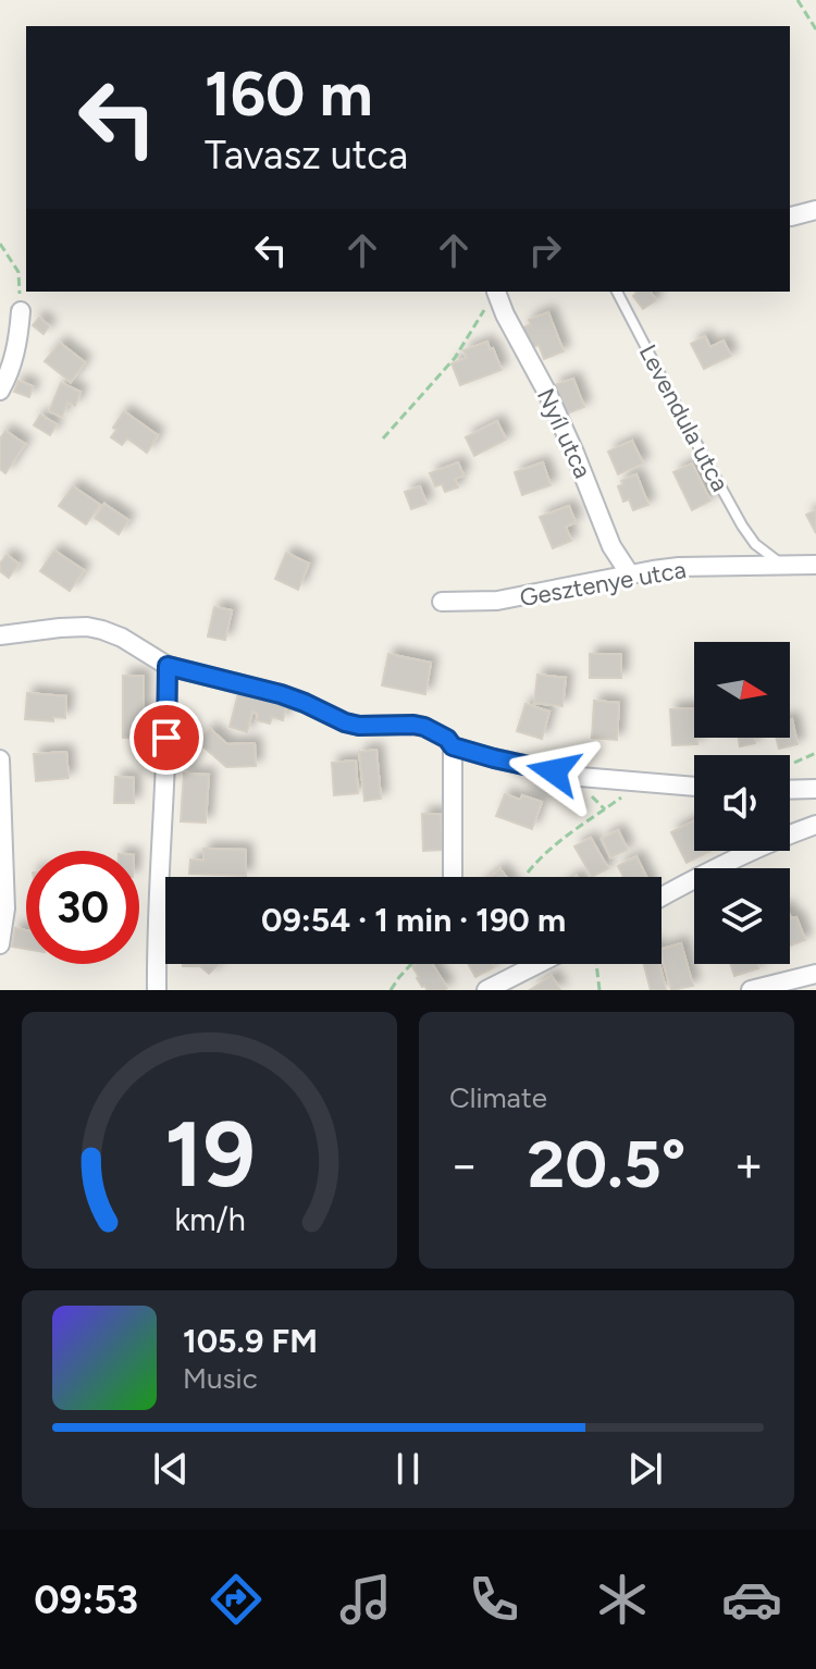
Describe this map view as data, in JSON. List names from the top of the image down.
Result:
{
  "streets": {
    "street": ["Nyíl utca", "Gesztenye utca"],
    "lane": ["Levendula utca"]
  },
  "crossings": [
    ["Levendula utca", "Gesztenye utca"],
    ["Nyíl utca", "Gesztenye utca"]
  ],
  "north": "right",
  "page": {
    "turn": ["160 m", "Tavasz utca"],
    "limit": "30",
    "trip": "09:54 · 1 min · 190 m",
    "tile": "Climate",
    "heat": ["−", "20.5°", "+"],
    "song": ["105.9 FM", "Music"],
    "tabs": "09:53",
    "gauge": ["19", "km/h"]
  }
}
